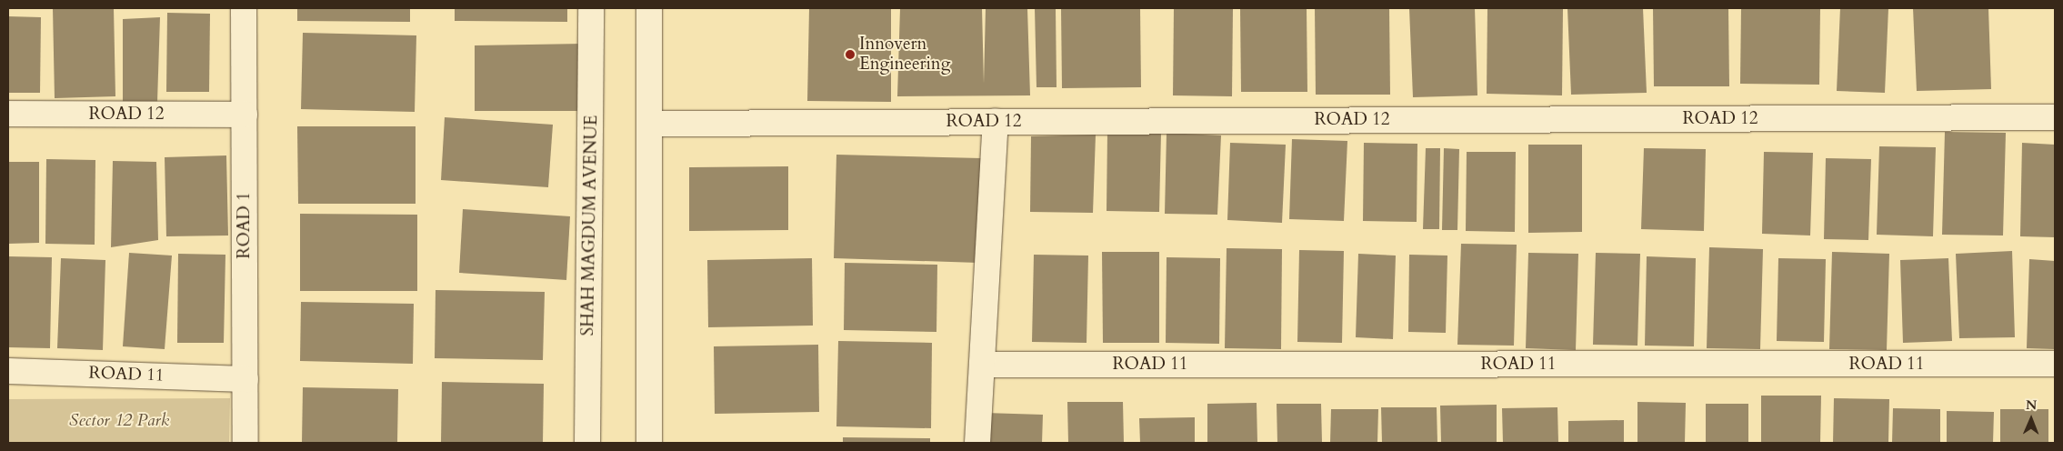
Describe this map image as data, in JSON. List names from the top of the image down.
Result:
{
  "streets": {
    "street": [
      "ROAD 12",
      "ROAD 1",
      "SHAH MAGDUM AVENUE",
      "ROAD 11"
    ]
  },
  "crossings": [
    ["ROAD 12", "ROAD 1"],
    ["ROAD 1", "ROAD 11"]
  ],
  "parks": ["Sector 12 Park"],
  "places": ["Innovern Engineering"],
  "north": "top"
}
